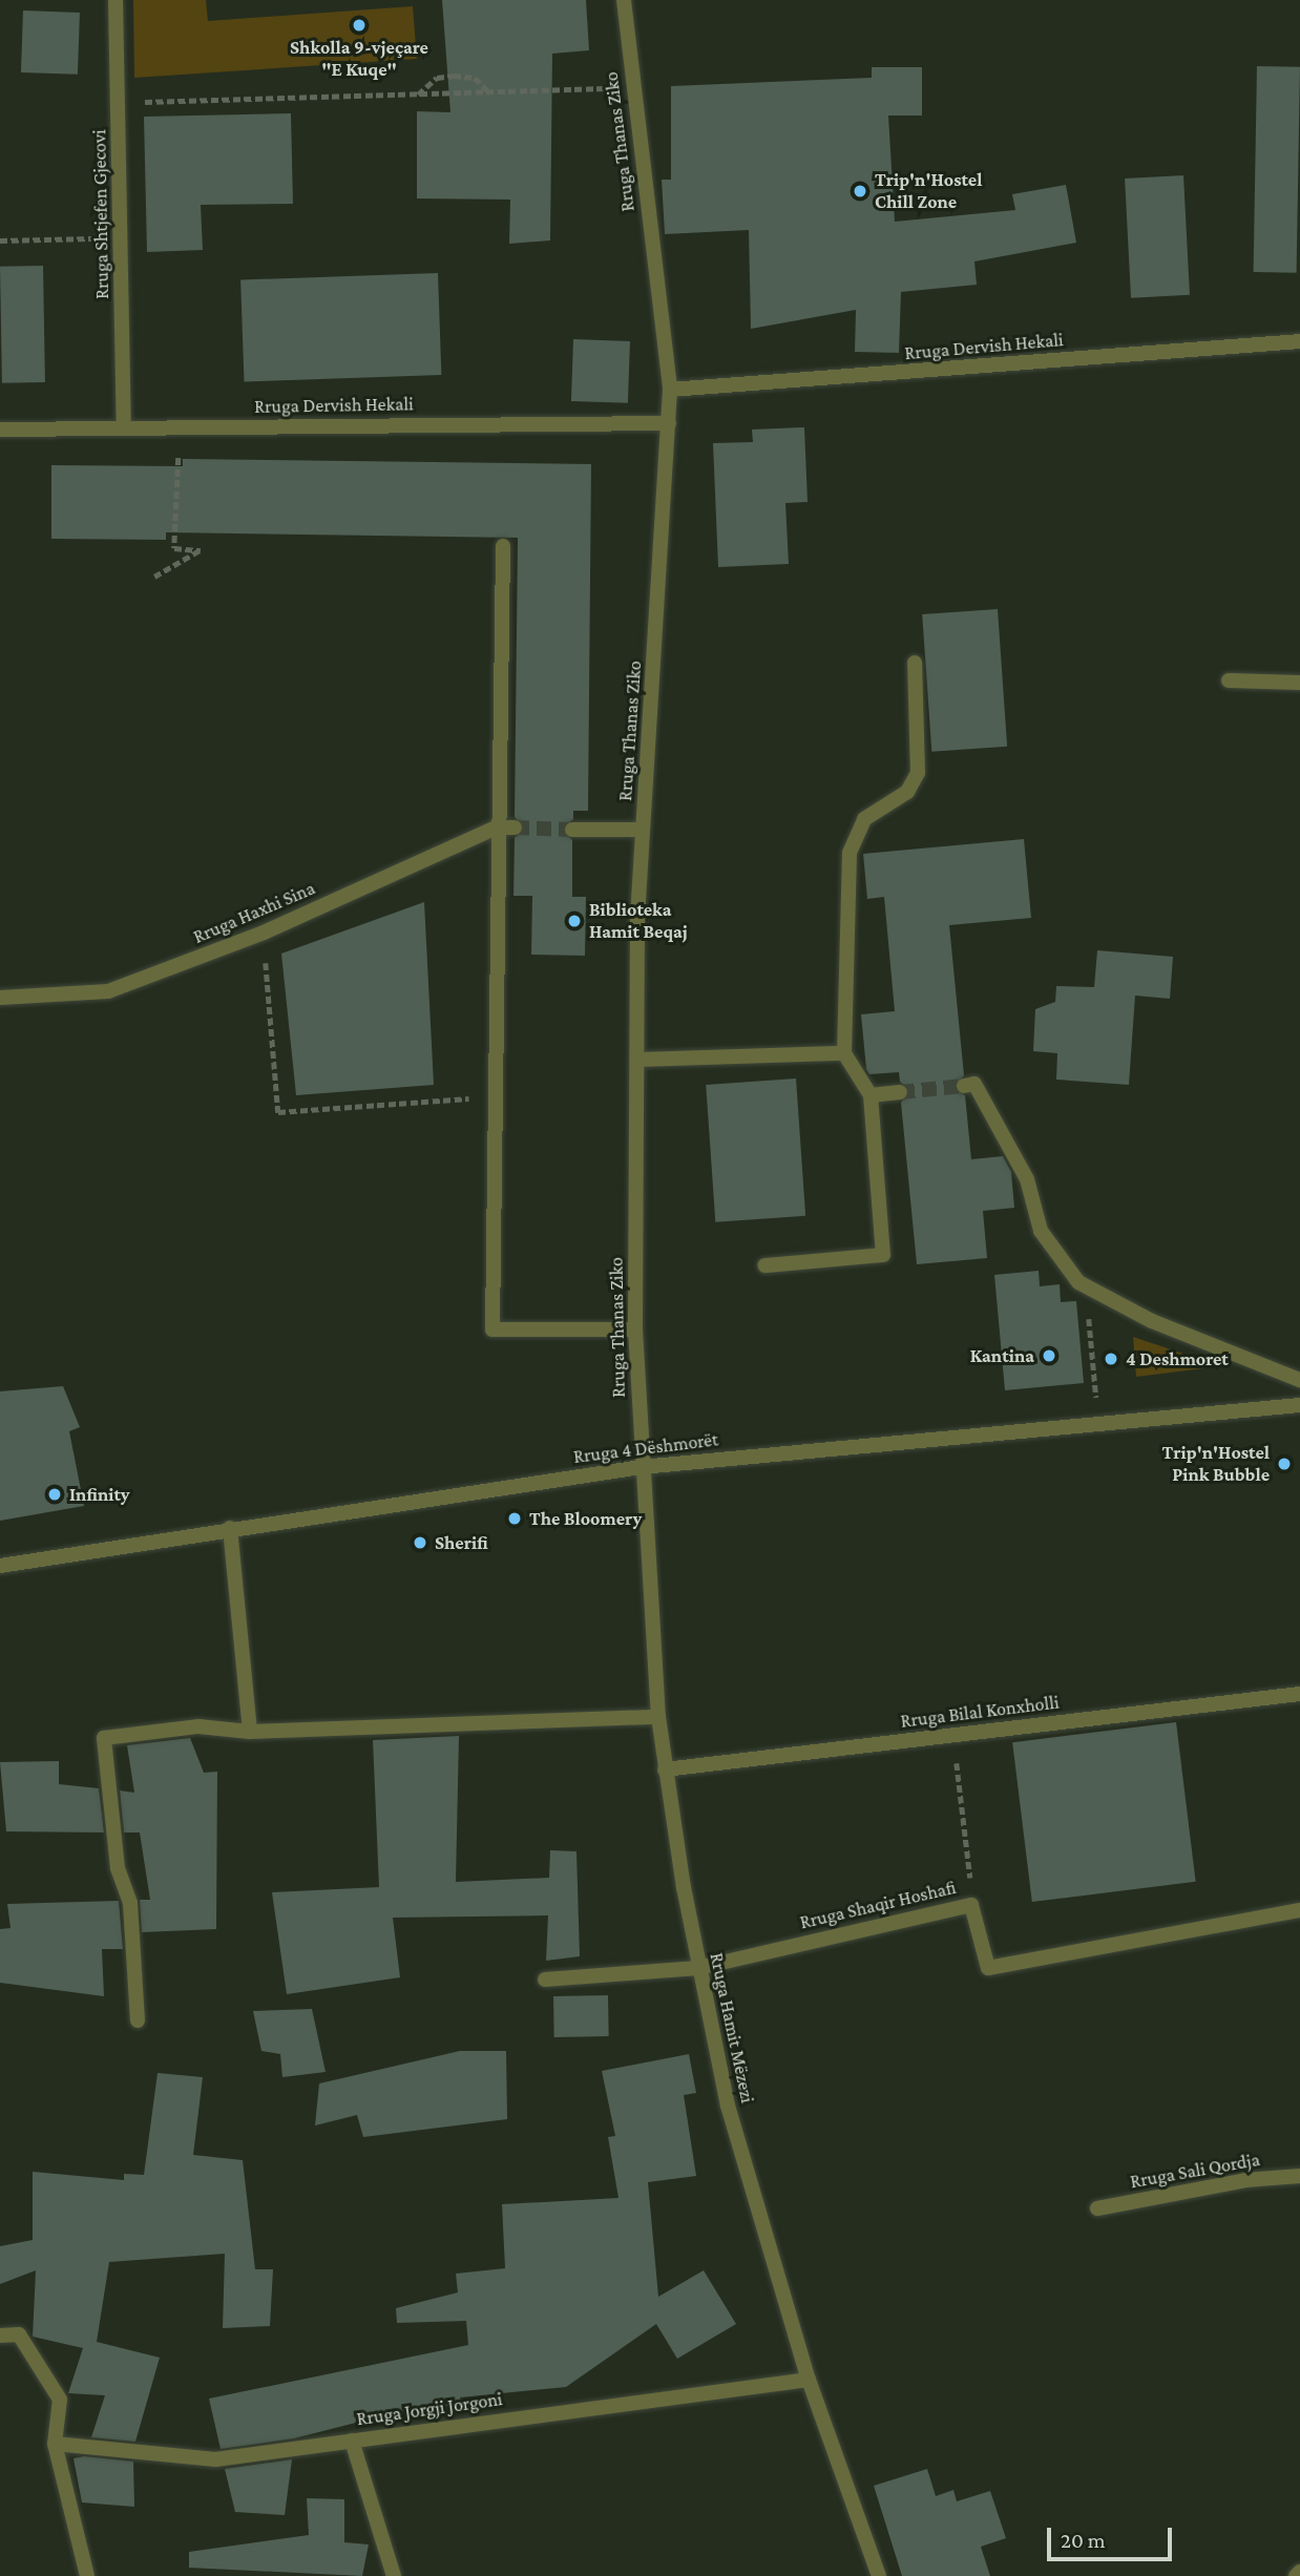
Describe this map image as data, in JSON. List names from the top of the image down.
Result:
{
  "streets": {
    "street": [
      "Rruga Thanas Ziko",
      "Rruga Shtjefen Gjecovi",
      "Rruga Dervish Hekali",
      "Rruga Haxhi Sina",
      "Rruga 4 Dëshmorët",
      "Rruga Bilal Konxholli",
      "Rruga Shaqir Hoshafi",
      "Rruga Hamit Mëzezi",
      "Rruga Sali Qordja",
      "Rruga Jorgji Jorgoni"
    ]
  },
  "crossings": [
    ["Rruga Thanas Ziko", "Rruga Dervish Hekali"],
    ["Rruga Thanas Ziko", "Rruga 4 Dëshmorët"],
    ["Rruga Thanas Ziko", "Rruga Hamit Mëzezi"],
    ["Rruga Shtjefen Gjecovi", "Rruga Dervish Hekali"],
    ["Rruga 4 Dëshmorët", "Rruga Hamit Mëzezi"],
    ["Rruga Bilal Konxholli", "Rruga Hamit Mëzezi"],
    ["Rruga Shaqir Hoshafi", "Rruga Hamit Mëzezi"],
    ["Rruga Hamit Mëzezi", "Rruga Jorgji Jorgoni"]
  ],
  "places": [
    "Shkolla 9-vjeçare \"E Kuqe\"",
    "Trip'n'Hostel Chill Zone",
    "Biblioteka Hamit Beqaj",
    "Kantina",
    "4 Deshmoret",
    "Trip'n'Hostel Pink Bubble",
    "Infinity",
    "The Bloomery",
    "Sherifi"
  ],
  "scale_bar": "20 m"
}
